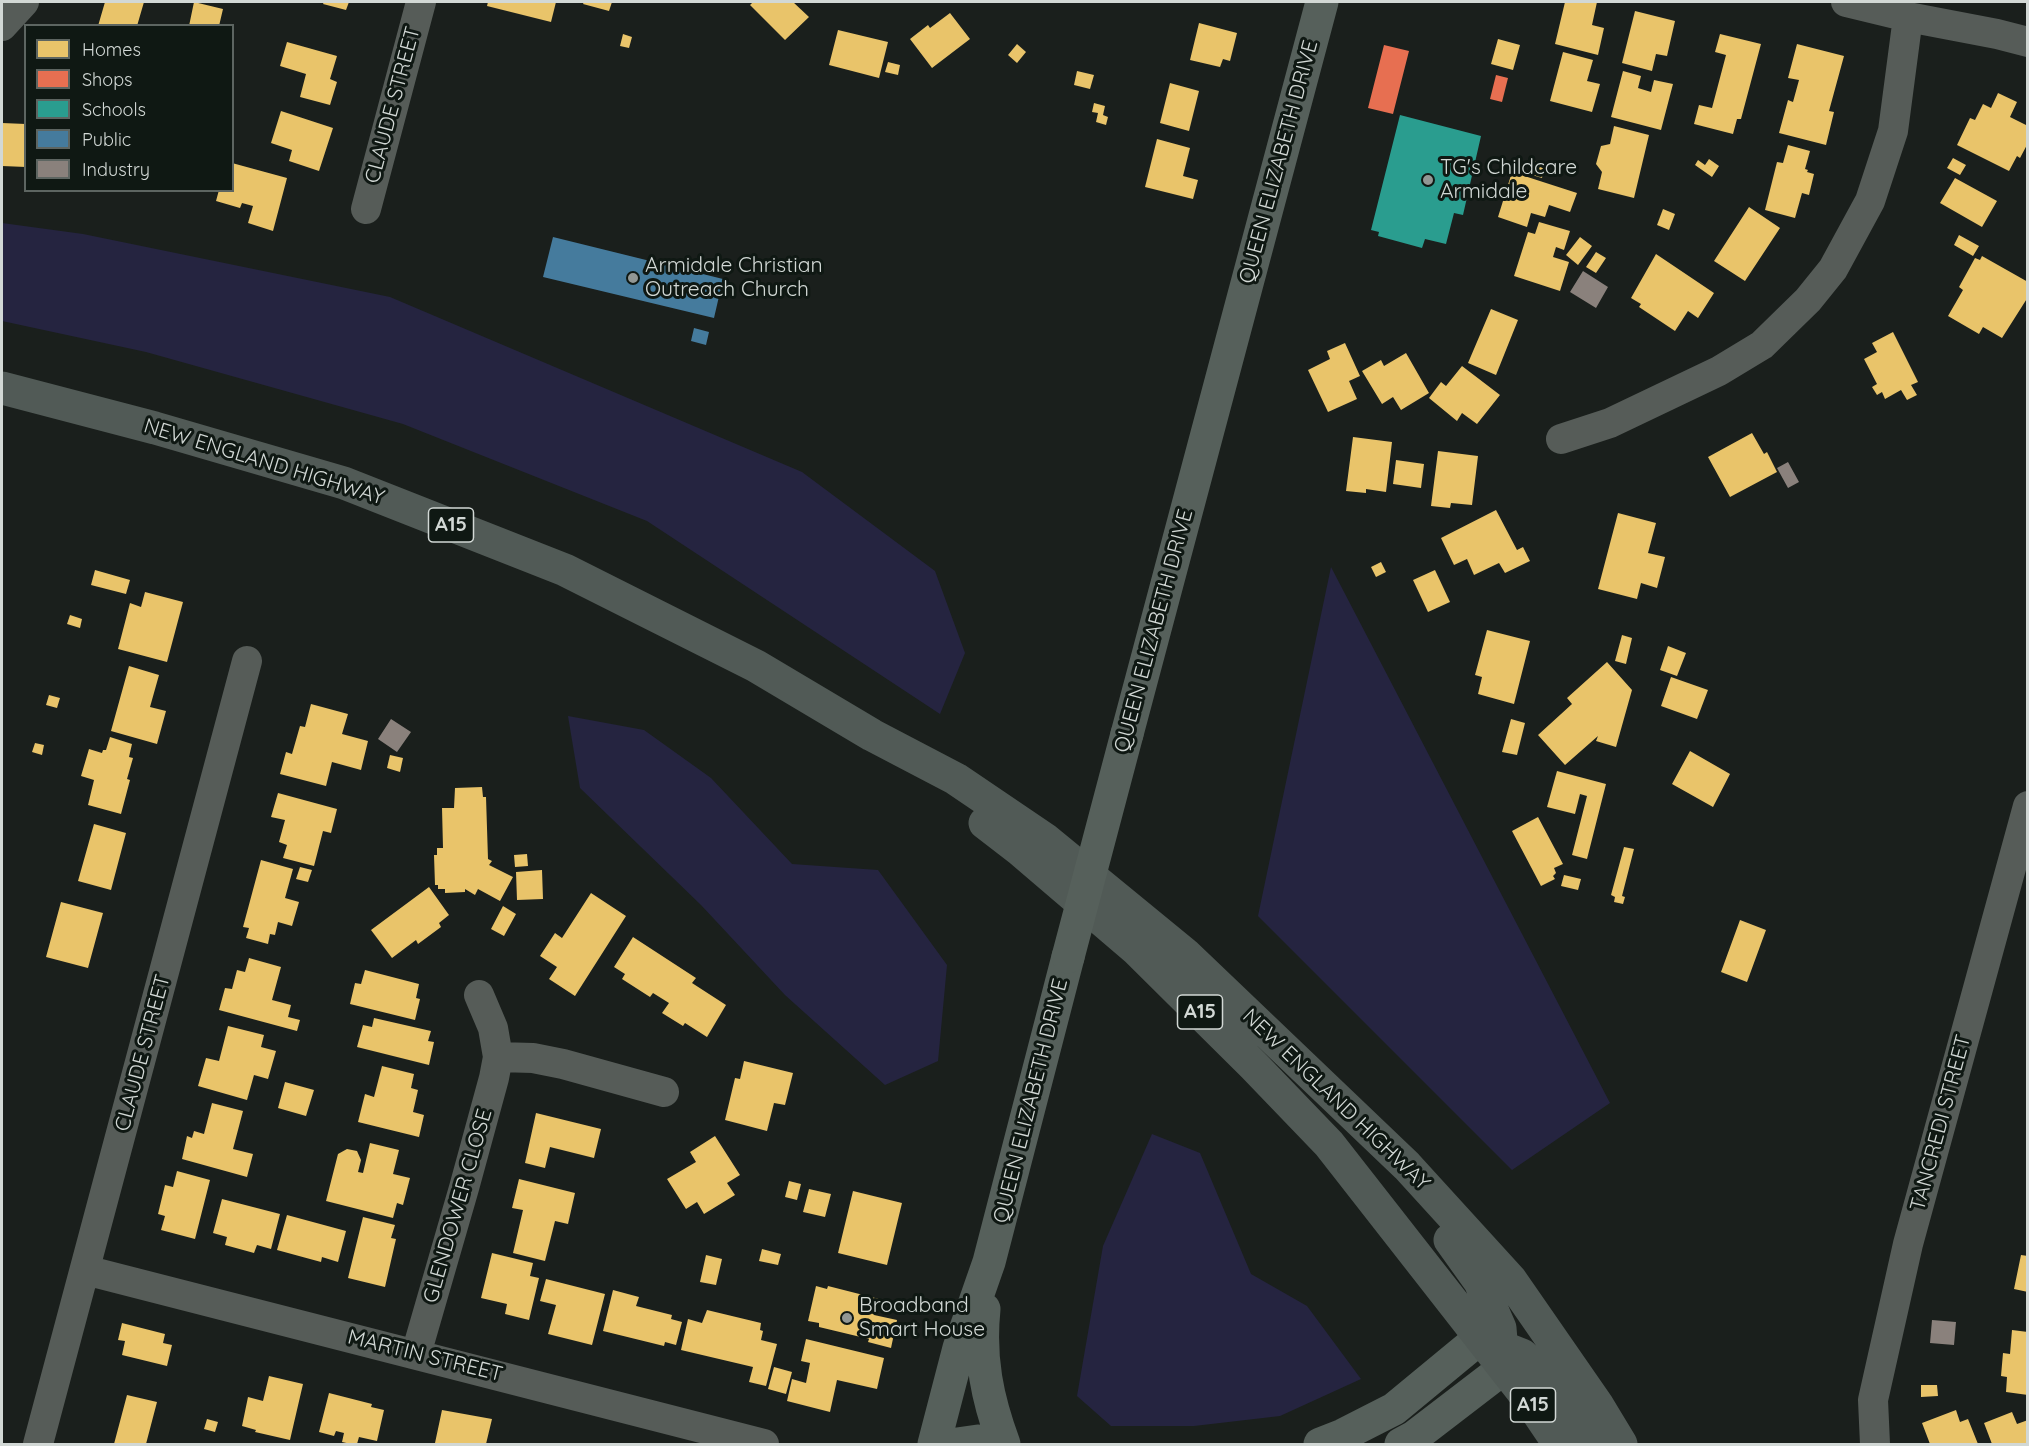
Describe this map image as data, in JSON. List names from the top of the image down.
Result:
{
  "streets": {
    "highway": ["NEW ENGLAND HIGHWAY", "A15"],
    "street": [
      "CLAUDE STREET",
      "QUEEN ELIZABETH DRIVE",
      "TANCREDI STREET",
      "GLENDOWER CLOSE",
      "MARTIN STREET"
    ]
  },
  "crossings": [
    ["CLAUDE STREET", "MARTIN STREET"],
    ["GLENDOWER CLOSE", "MARTIN STREET"]
  ],
  "places": ["TG's Childcare Armidale", "Armidale Christian Outreach Church", "Broadband Smart House"],
  "legend": [
    "Homes",
    "Shops",
    "Schools",
    "Public",
    "Industry"
  ]
}
